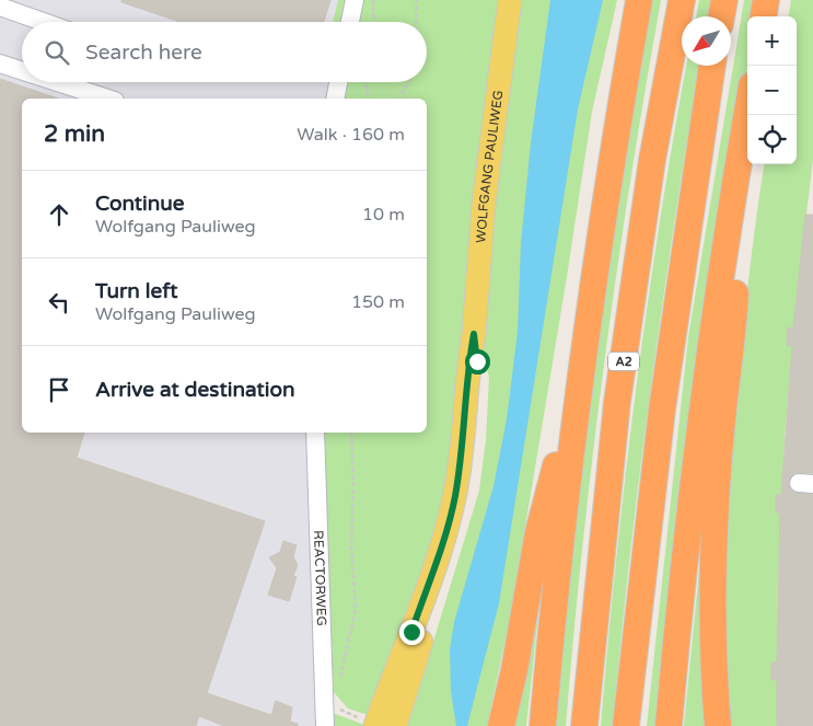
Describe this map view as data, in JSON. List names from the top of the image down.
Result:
{
  "streets": {
    "highway": ["A2"],
    "main road": ["WOLFGANG PAULIWEG"],
    "street": ["REACTORWEG"]
  },
  "north": "bottom left",
  "page": {
    "map_buttons": ["+", "−"],
    "search": "Search here",
    "heading": ["2 min", "Walk · 160 m"],
    "list": [
      ["Continue", "Wolfgang Pauliweg", "10 m"],
      ["Turn left", "Wolfgang Pauliweg", "150 m"],
      "Arrive at destination"
    ]
  }
}
